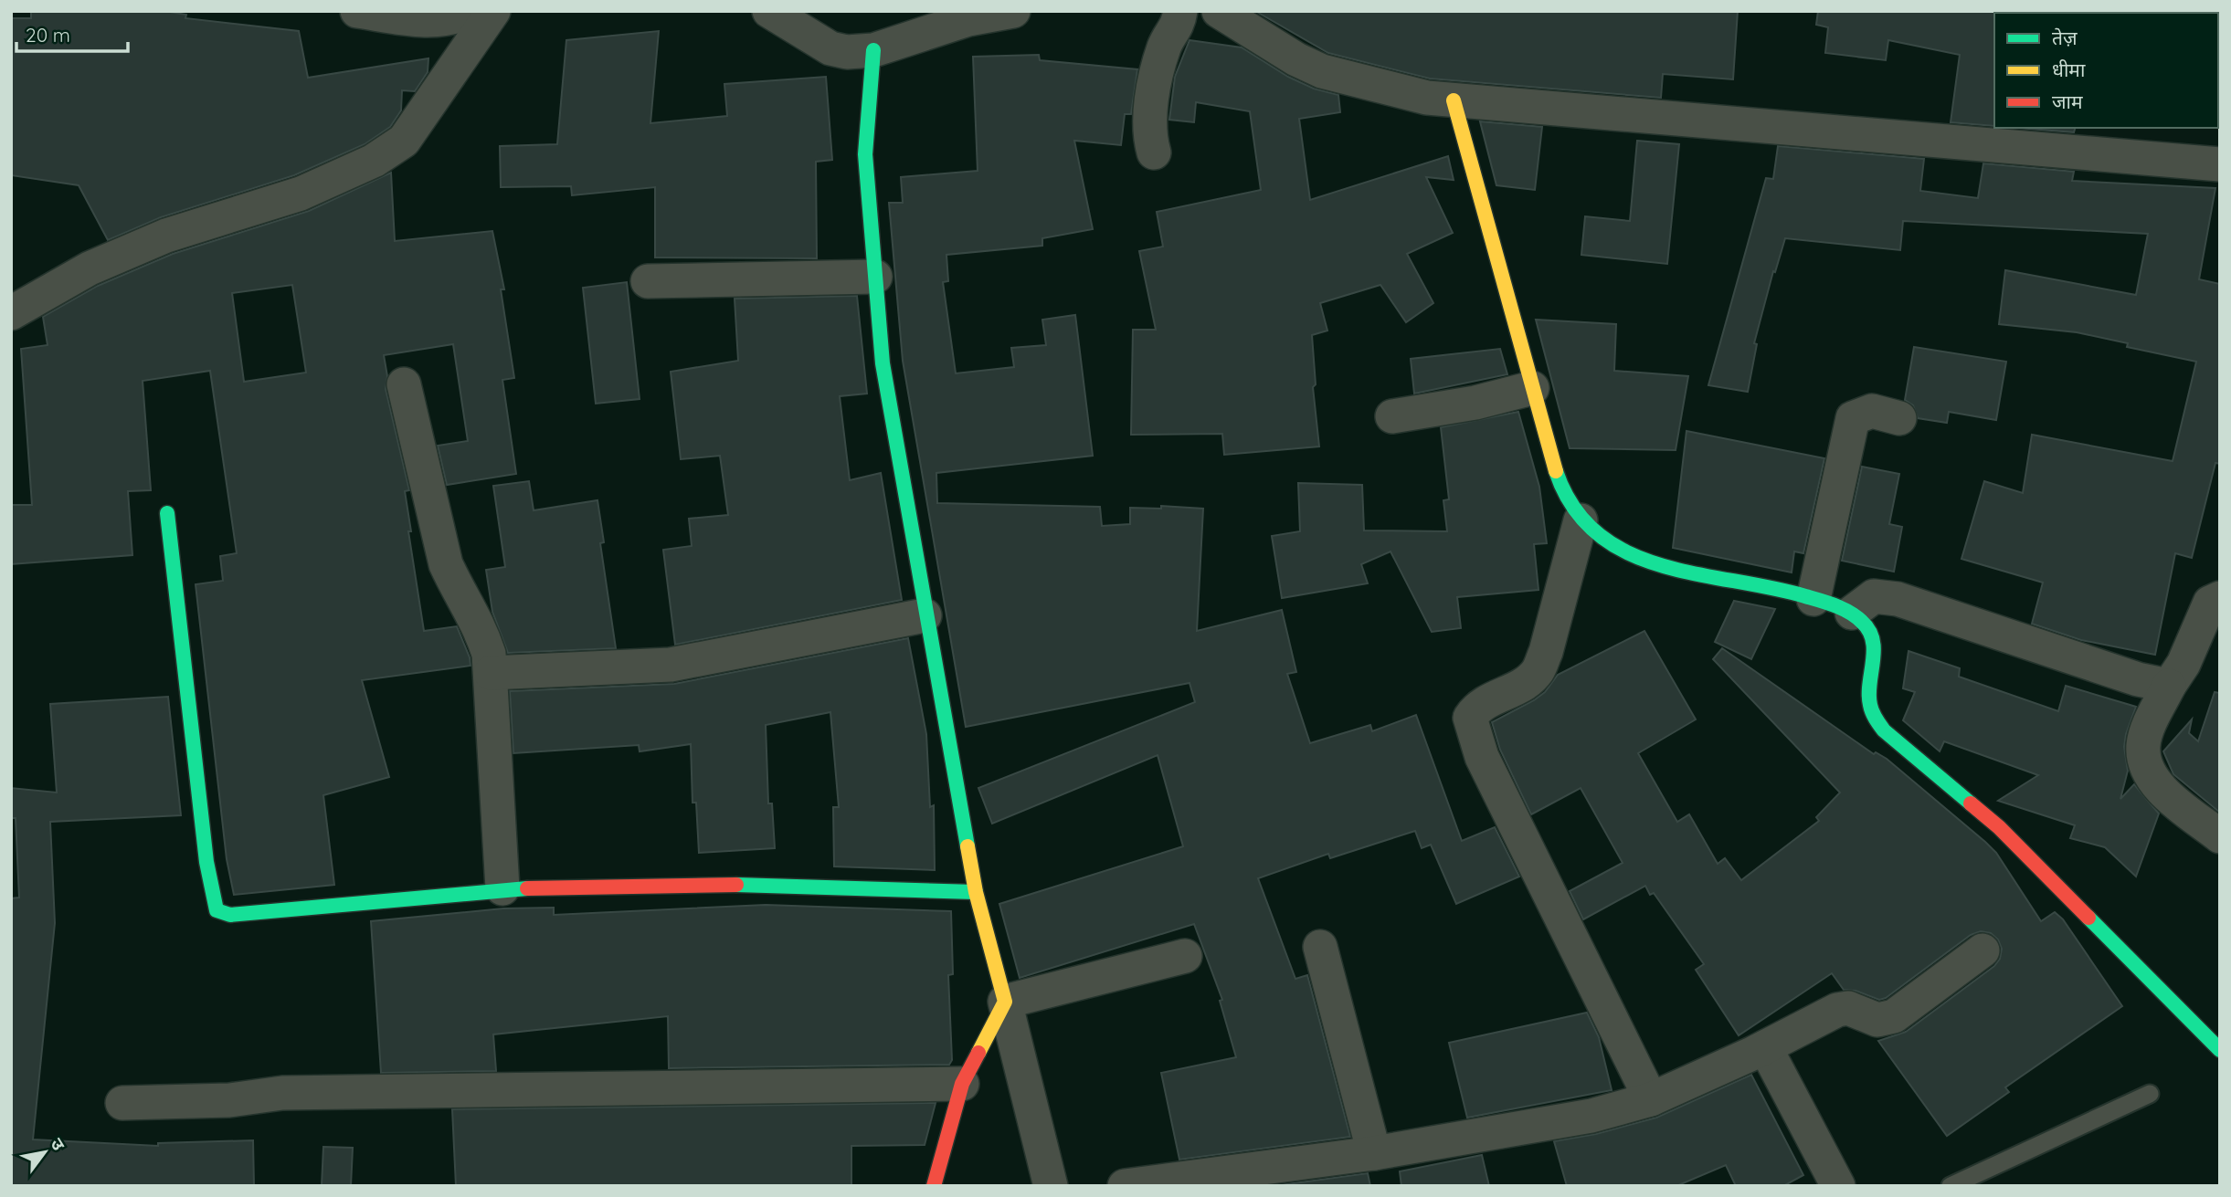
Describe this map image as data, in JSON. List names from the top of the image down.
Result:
{
  "legend": ["तेज़", "धीमा", "जाम"],
  "scale_bar": "20 m",
  "north": "top right"
}
